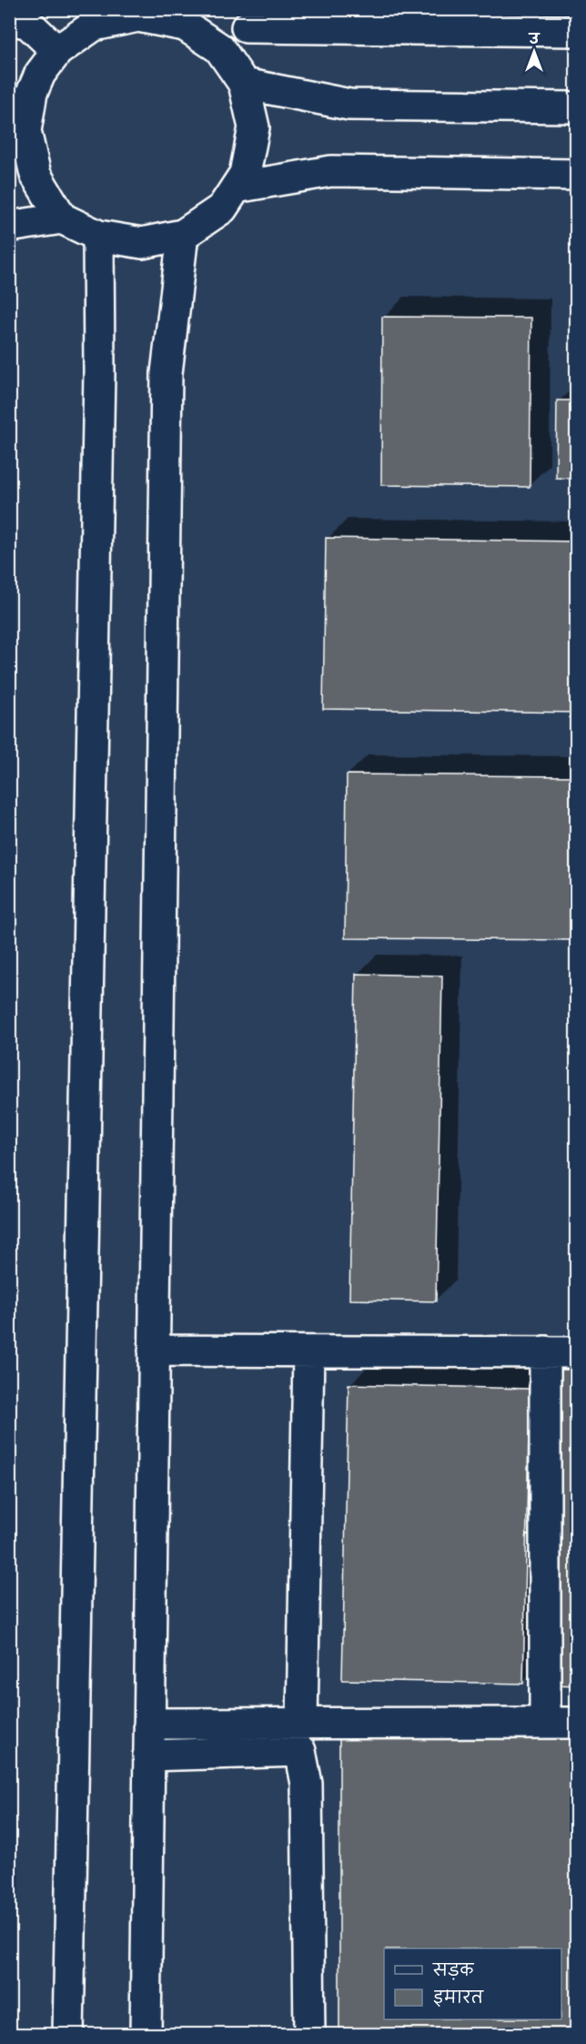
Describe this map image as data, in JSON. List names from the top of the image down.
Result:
{
  "legend": ["सड़क", "इमारत"],
  "north": "top"
}
